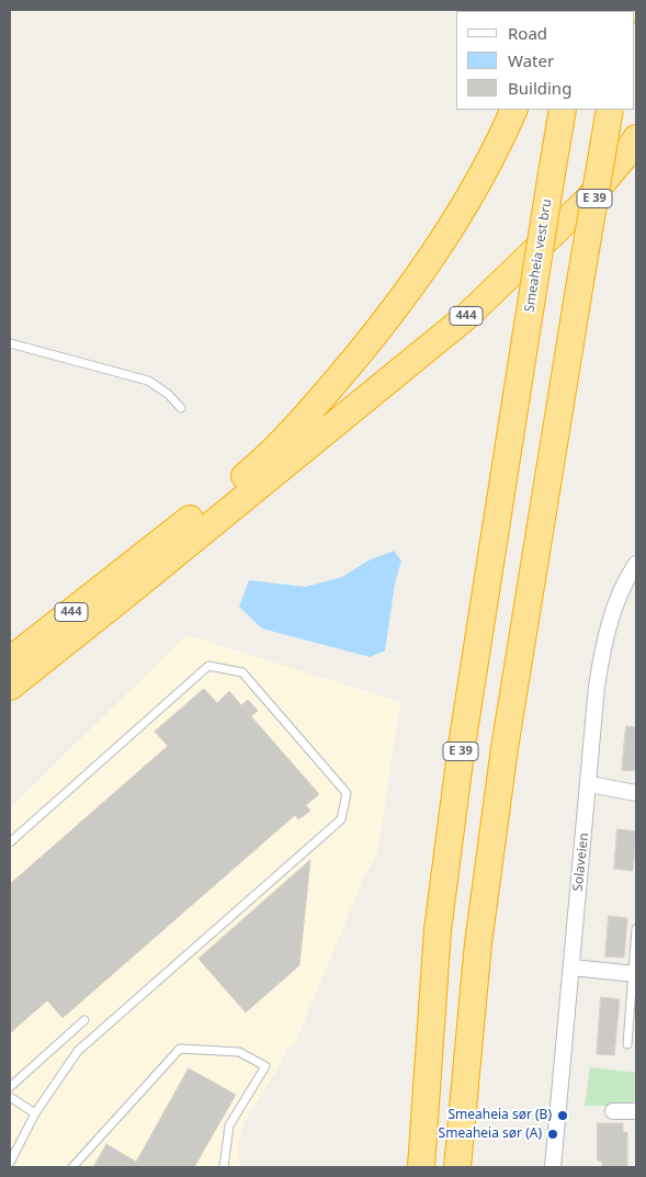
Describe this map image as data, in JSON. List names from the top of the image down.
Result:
{
  "streets": {
    "highway": ["E 39", "Smeaheia vest bru", "444"],
    "street": ["Solaveien"]
  },
  "places": ["Smeaheia sør (B)", "Smeaheia sør (A)"],
  "legend": ["Road", "Water", "Building"]
}
